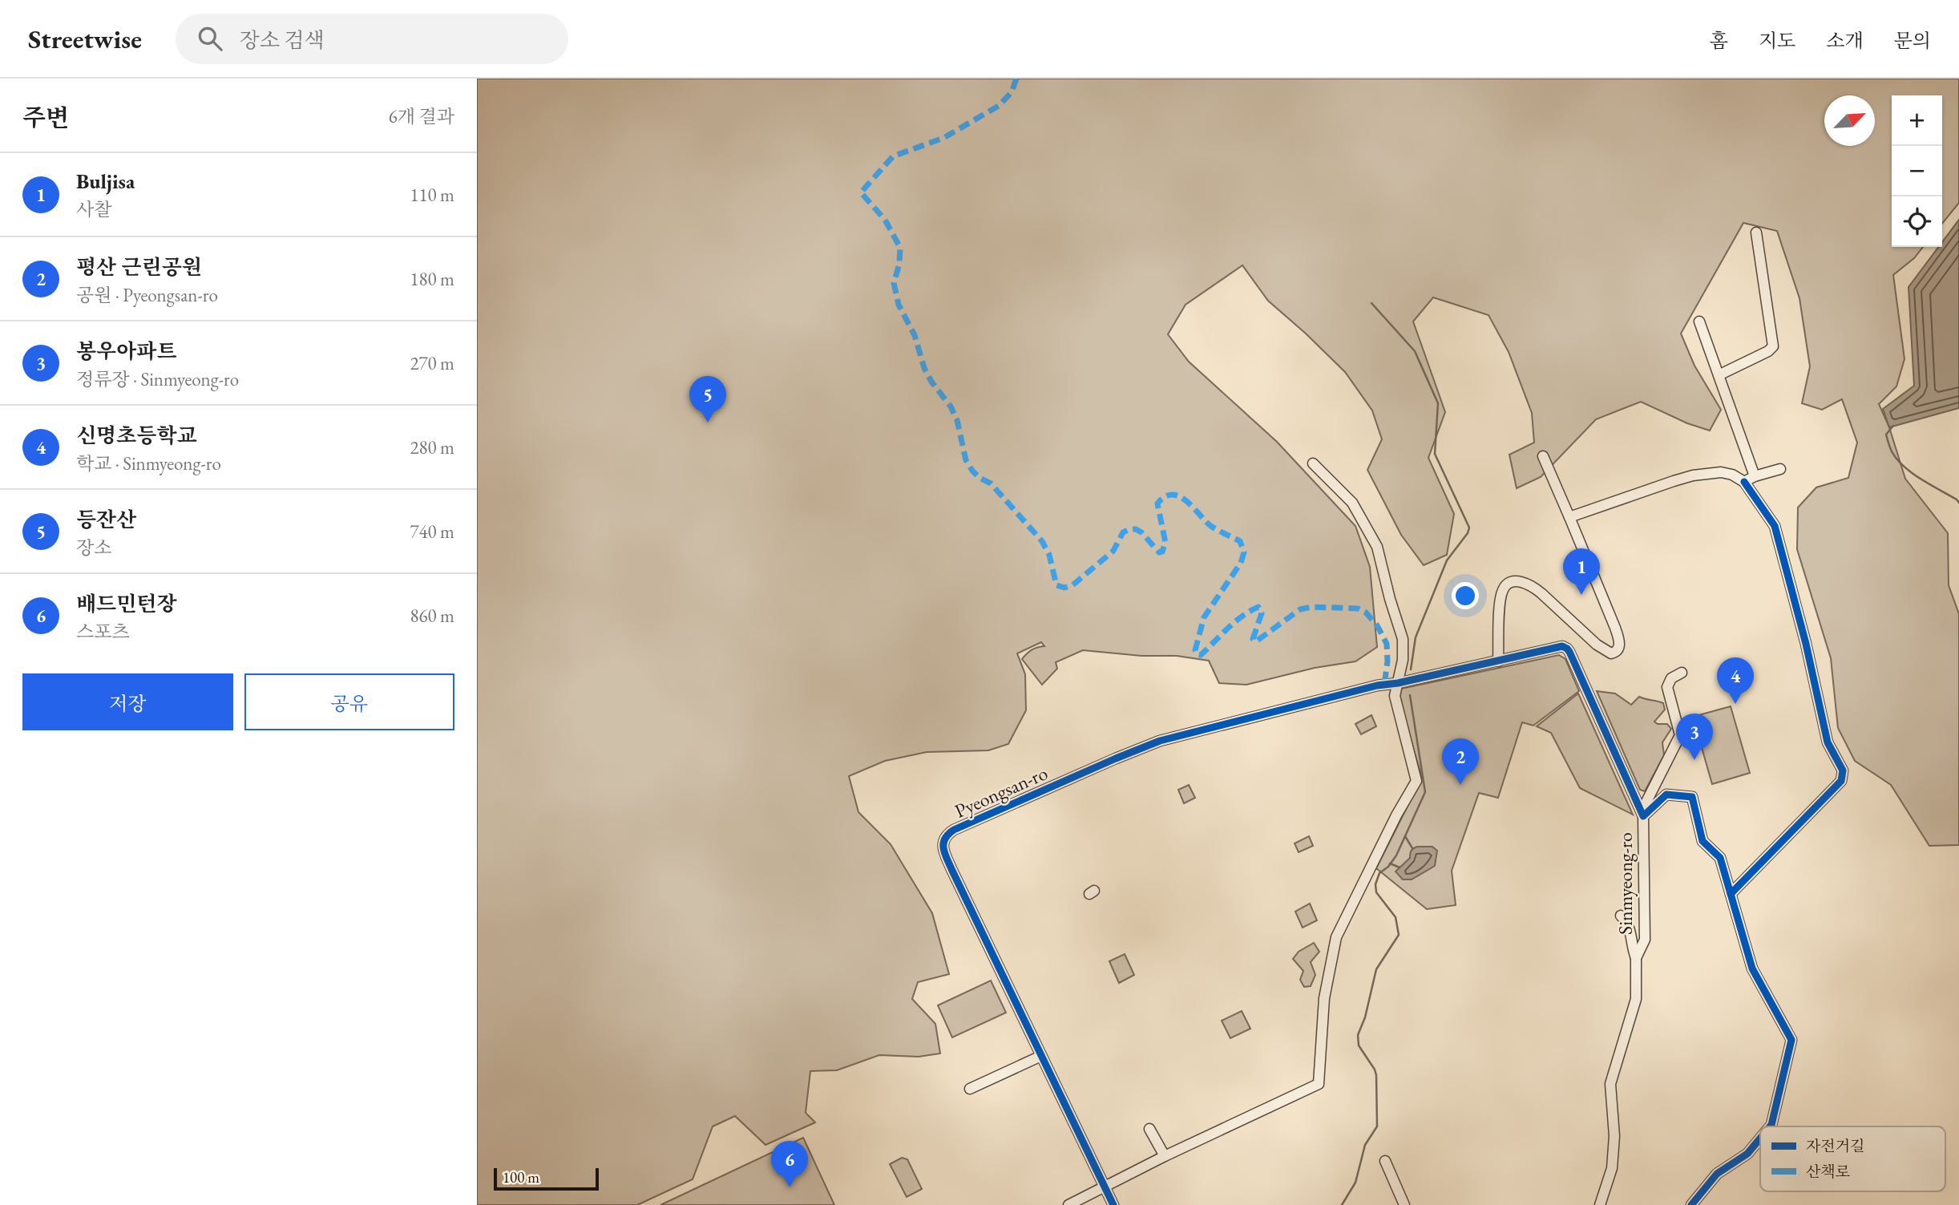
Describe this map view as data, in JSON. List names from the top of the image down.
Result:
{
  "streets": {
    "street": ["Pyeongsan-ro", "Sinmyeong-ro"]
  },
  "legend": ["자전거길", "산책로"],
  "scale_bar": "100 m",
  "north": "top right",
  "page": {
    "header": "Streetwise",
    "search": "장소 검색",
    "nav": [
      "홈",
      "지도",
      "소개",
      "문의"
    ],
    "heading": ["주변", "6개 결과"],
    "map_buttons": ["+", "−"],
    "list": [
      {
        "mark": "1",
        "name": "Buljisa",
        "note": "사찰",
        "value": "110 m"
      },
      {
        "mark": "2",
        "name": "평산 근린공원",
        "note": "공원 · Pyeongsan-ro",
        "value": "180 m"
      },
      {
        "mark": "3",
        "name": "봉우아파트",
        "note": "정류장 · Sinmyeong-ro",
        "value": "270 m"
      },
      {
        "mark": "4",
        "name": "신명초등학교",
        "note": "학교 · Sinmyeong-ro",
        "value": "280 m"
      },
      {
        "mark": "5",
        "name": "등잔산",
        "note": "장소",
        "value": "740 m"
      },
      {
        "mark": "6",
        "name": "배드민턴장",
        "note": "스포츠",
        "value": "860 m"
      }
    ],
    "pins": [
      "5",
      "1",
      "4",
      "3",
      "2",
      "6"
    ],
    "buttons": ["저장", "공유"],
    "scale": "100 m"
  }
}
